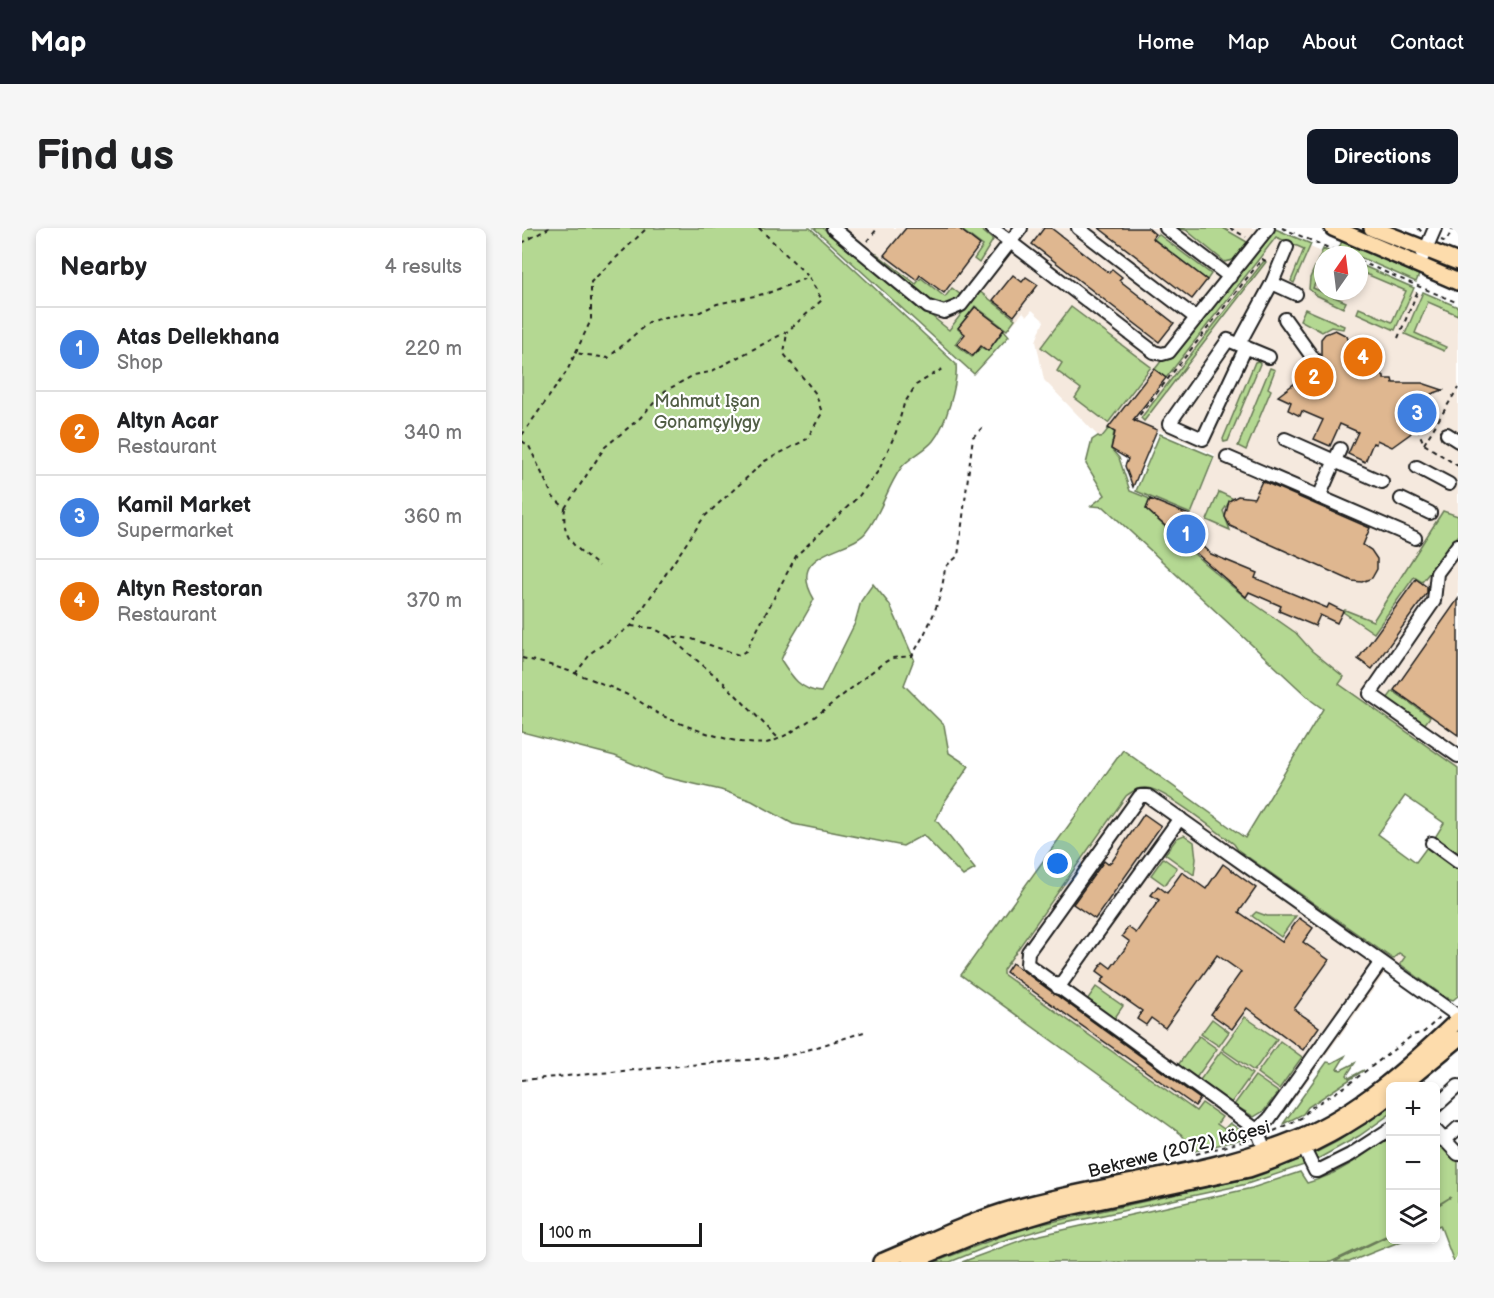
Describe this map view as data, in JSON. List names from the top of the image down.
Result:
{
  "streets": {
    "main road": ["Bekrewe (2072) köçesi"]
  },
  "parks": ["Mahmut Işan Gonamçylygy"],
  "scale_bar": "100 m",
  "north": "top",
  "page": {
    "header": "Map",
    "nav": [
      "Home",
      "Map",
      "About",
      "Contact"
    ],
    "buttons": "Directions",
    "title": "Find us",
    "heading": ["Nearby", "4 results"],
    "list": [
      {
        "mark": "1",
        "name": "Atas Dellekhana",
        "note": "Shop",
        "value": "220 m"
      },
      {
        "mark": "2",
        "name": "Altyn Acar",
        "note": "Restaurant",
        "value": "340 m"
      },
      {
        "mark": "3",
        "name": "Kamil Market",
        "note": "Supermarket",
        "value": "360 m"
      },
      {
        "mark": "4",
        "name": "Altyn Restoran",
        "note": "Restaurant",
        "value": "370 m"
      }
    ],
    "pins": [
      "4",
      "2",
      "3",
      "1"
    ],
    "map_buttons": ["+", "−"],
    "scale": "100 m"
  }
}
